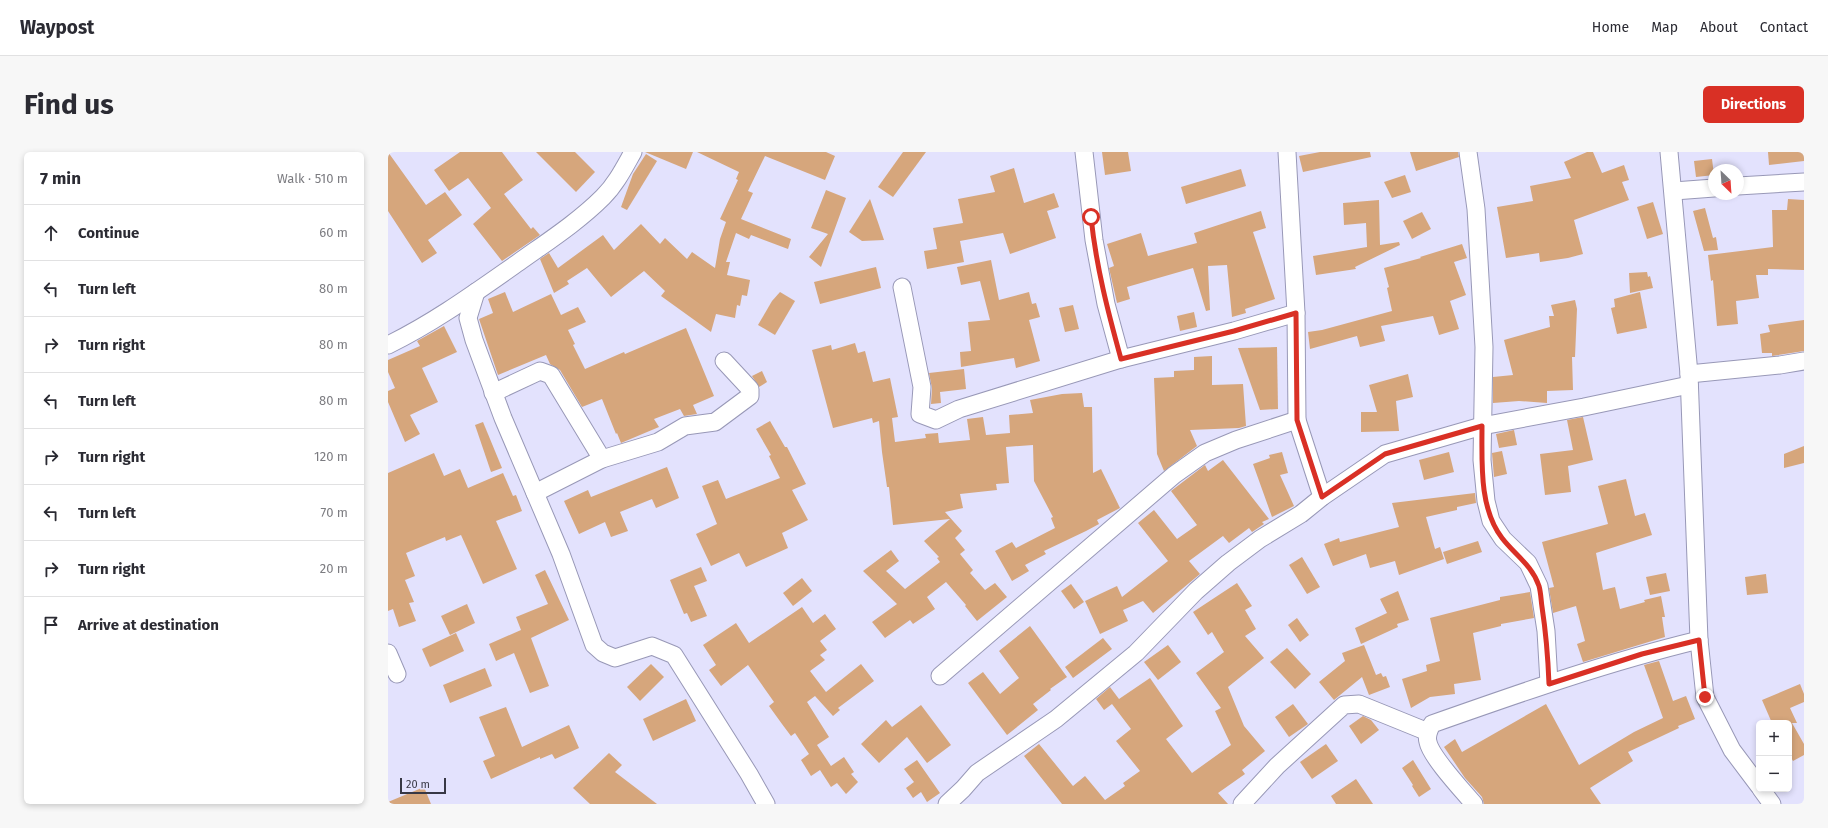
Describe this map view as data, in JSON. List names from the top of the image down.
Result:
{
  "scale_bar": "20 m",
  "north": "bottom right",
  "page": {
    "header": "Waypost",
    "nav": [
      "Home",
      "Map",
      "About",
      "Contact"
    ],
    "buttons": "Directions",
    "title": "Find us",
    "heading": ["7 min", "Walk · 510 m"],
    "list": [
      ["Continue", "60 m"],
      ["Turn left", "80 m"],
      ["Turn right", "80 m"],
      ["Turn left", "80 m"],
      ["Turn right", "120 m"],
      ["Turn left", "70 m"],
      ["Turn right", "20 m"],
      "Arrive at destination"
    ],
    "map_buttons": ["+", "−"],
    "scale": "20 m"
  }
}
